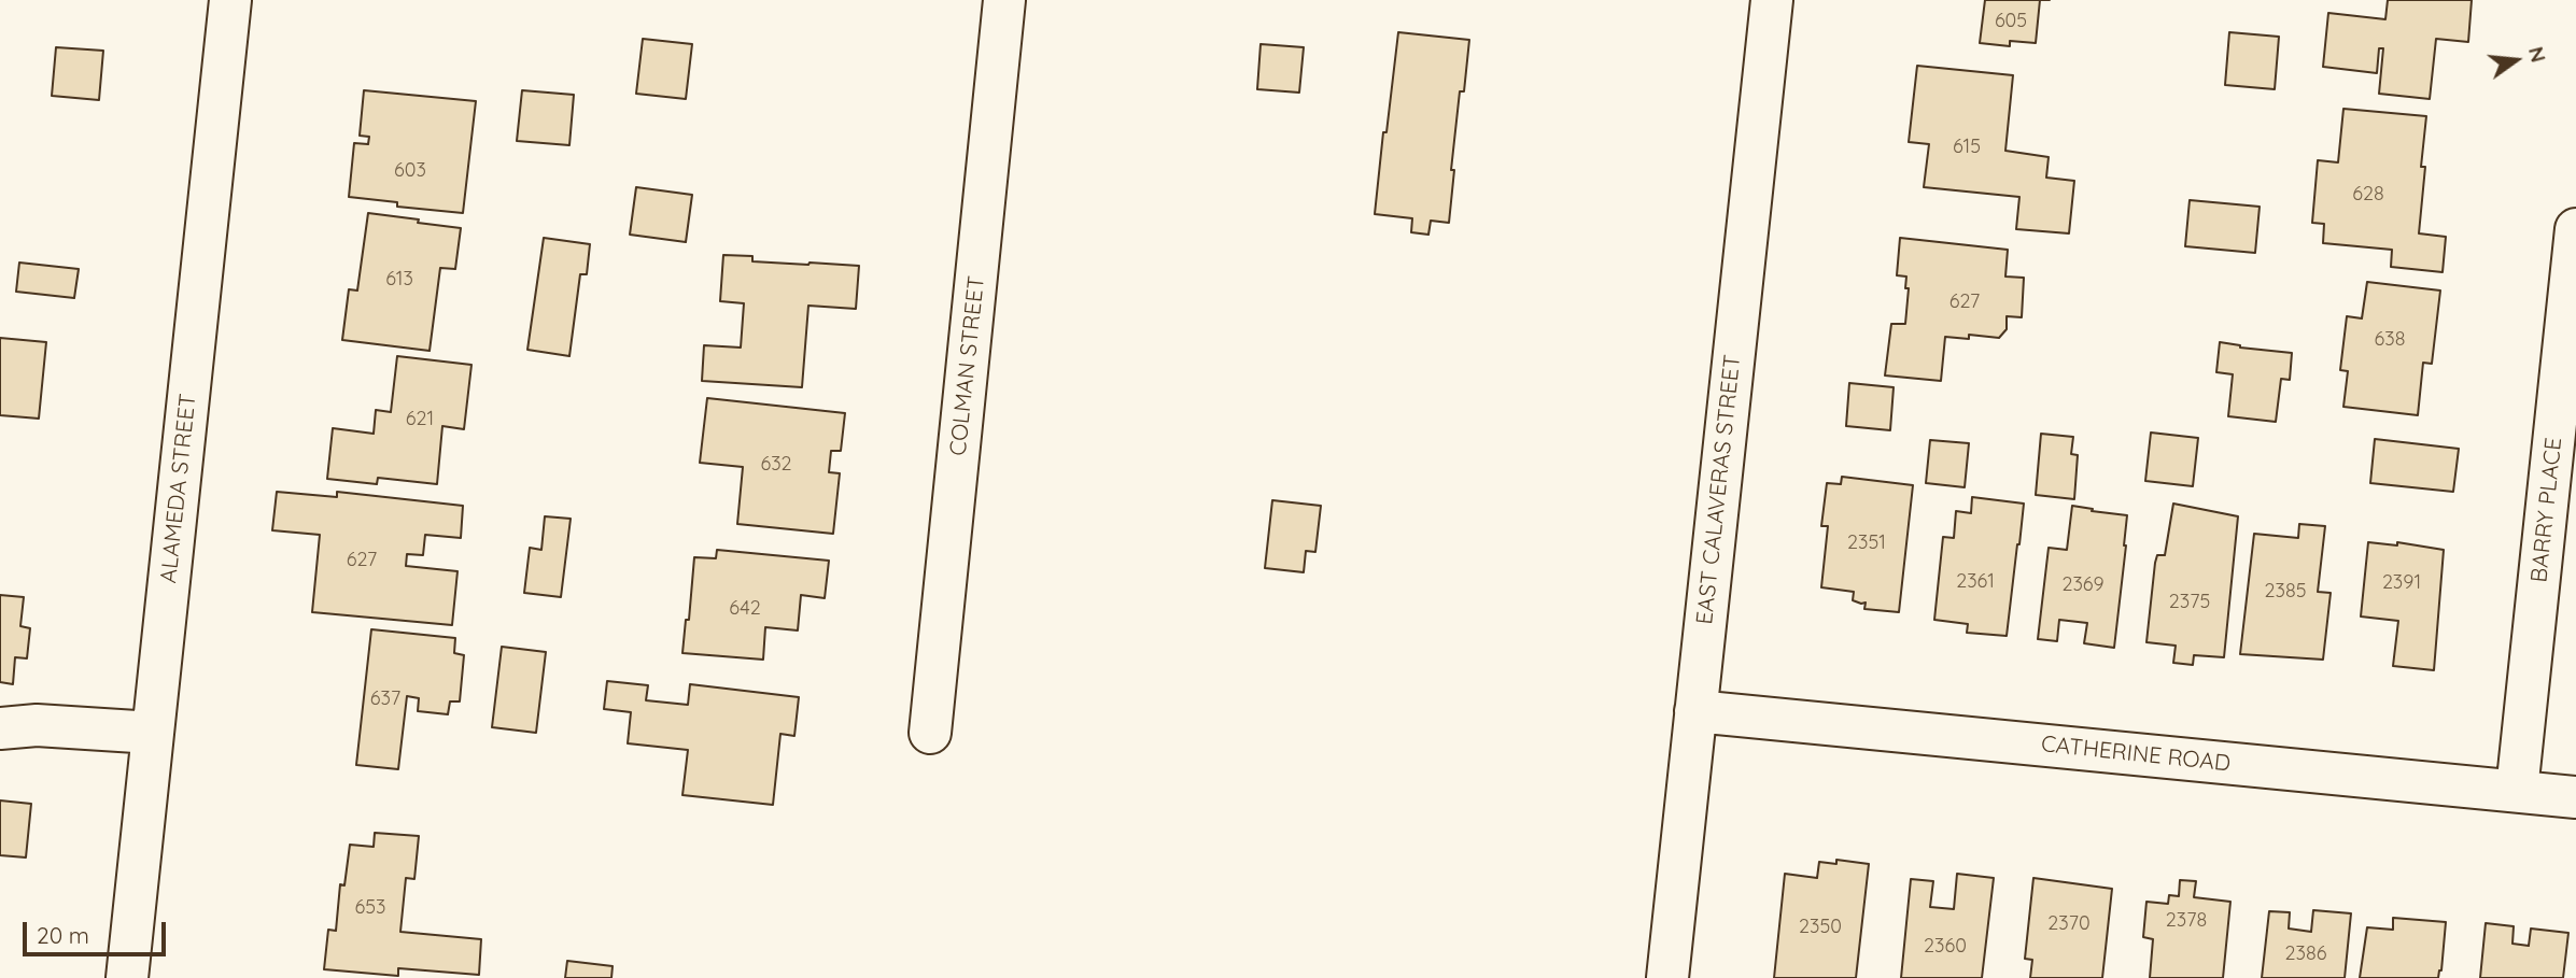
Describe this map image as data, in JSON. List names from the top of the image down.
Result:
{
  "streets": {
    "street": [
      "COLMAN STREET",
      "ALAMEDA STREET",
      "EAST CALAVERAS STREET",
      "BARRY PLACE",
      "CATHERINE ROAD"
    ]
  },
  "crossings": [
    ["EAST CALAVERAS STREET", "CATHERINE ROAD"],
    ["BARRY PLACE", "CATHERINE ROAD"]
  ],
  "house_numbers": [
    "605",
    "615",
    "603",
    "628",
    "613",
    "627",
    "638",
    "621",
    "632",
    "2351",
    "627",
    "2361",
    "2391",
    "2369",
    "2385",
    "2375",
    "642",
    "637",
    "653",
    "2378",
    "2370",
    "2350",
    "2360",
    "2386"
  ],
  "scale_bar": "20 m",
  "north": "right"
}
